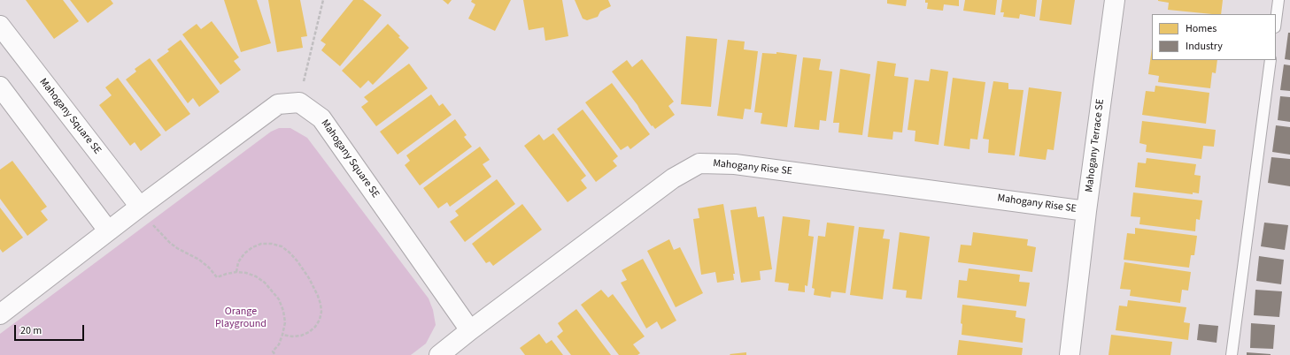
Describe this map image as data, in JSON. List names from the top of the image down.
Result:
{
  "streets": {
    "street": ["Mahogany Square SE", "Mahogany Terrace SE", "Mahogany Rise SE"]
  },
  "crossings": [
    ["Mahogany Square SE", "Mahogany Rise SE"],
    ["Mahogany Terrace SE", "Mahogany Rise SE"]
  ],
  "parks": ["Orange Playground"],
  "legend": ["Homes", "Industry"],
  "scale_bar": "20 m"
}
